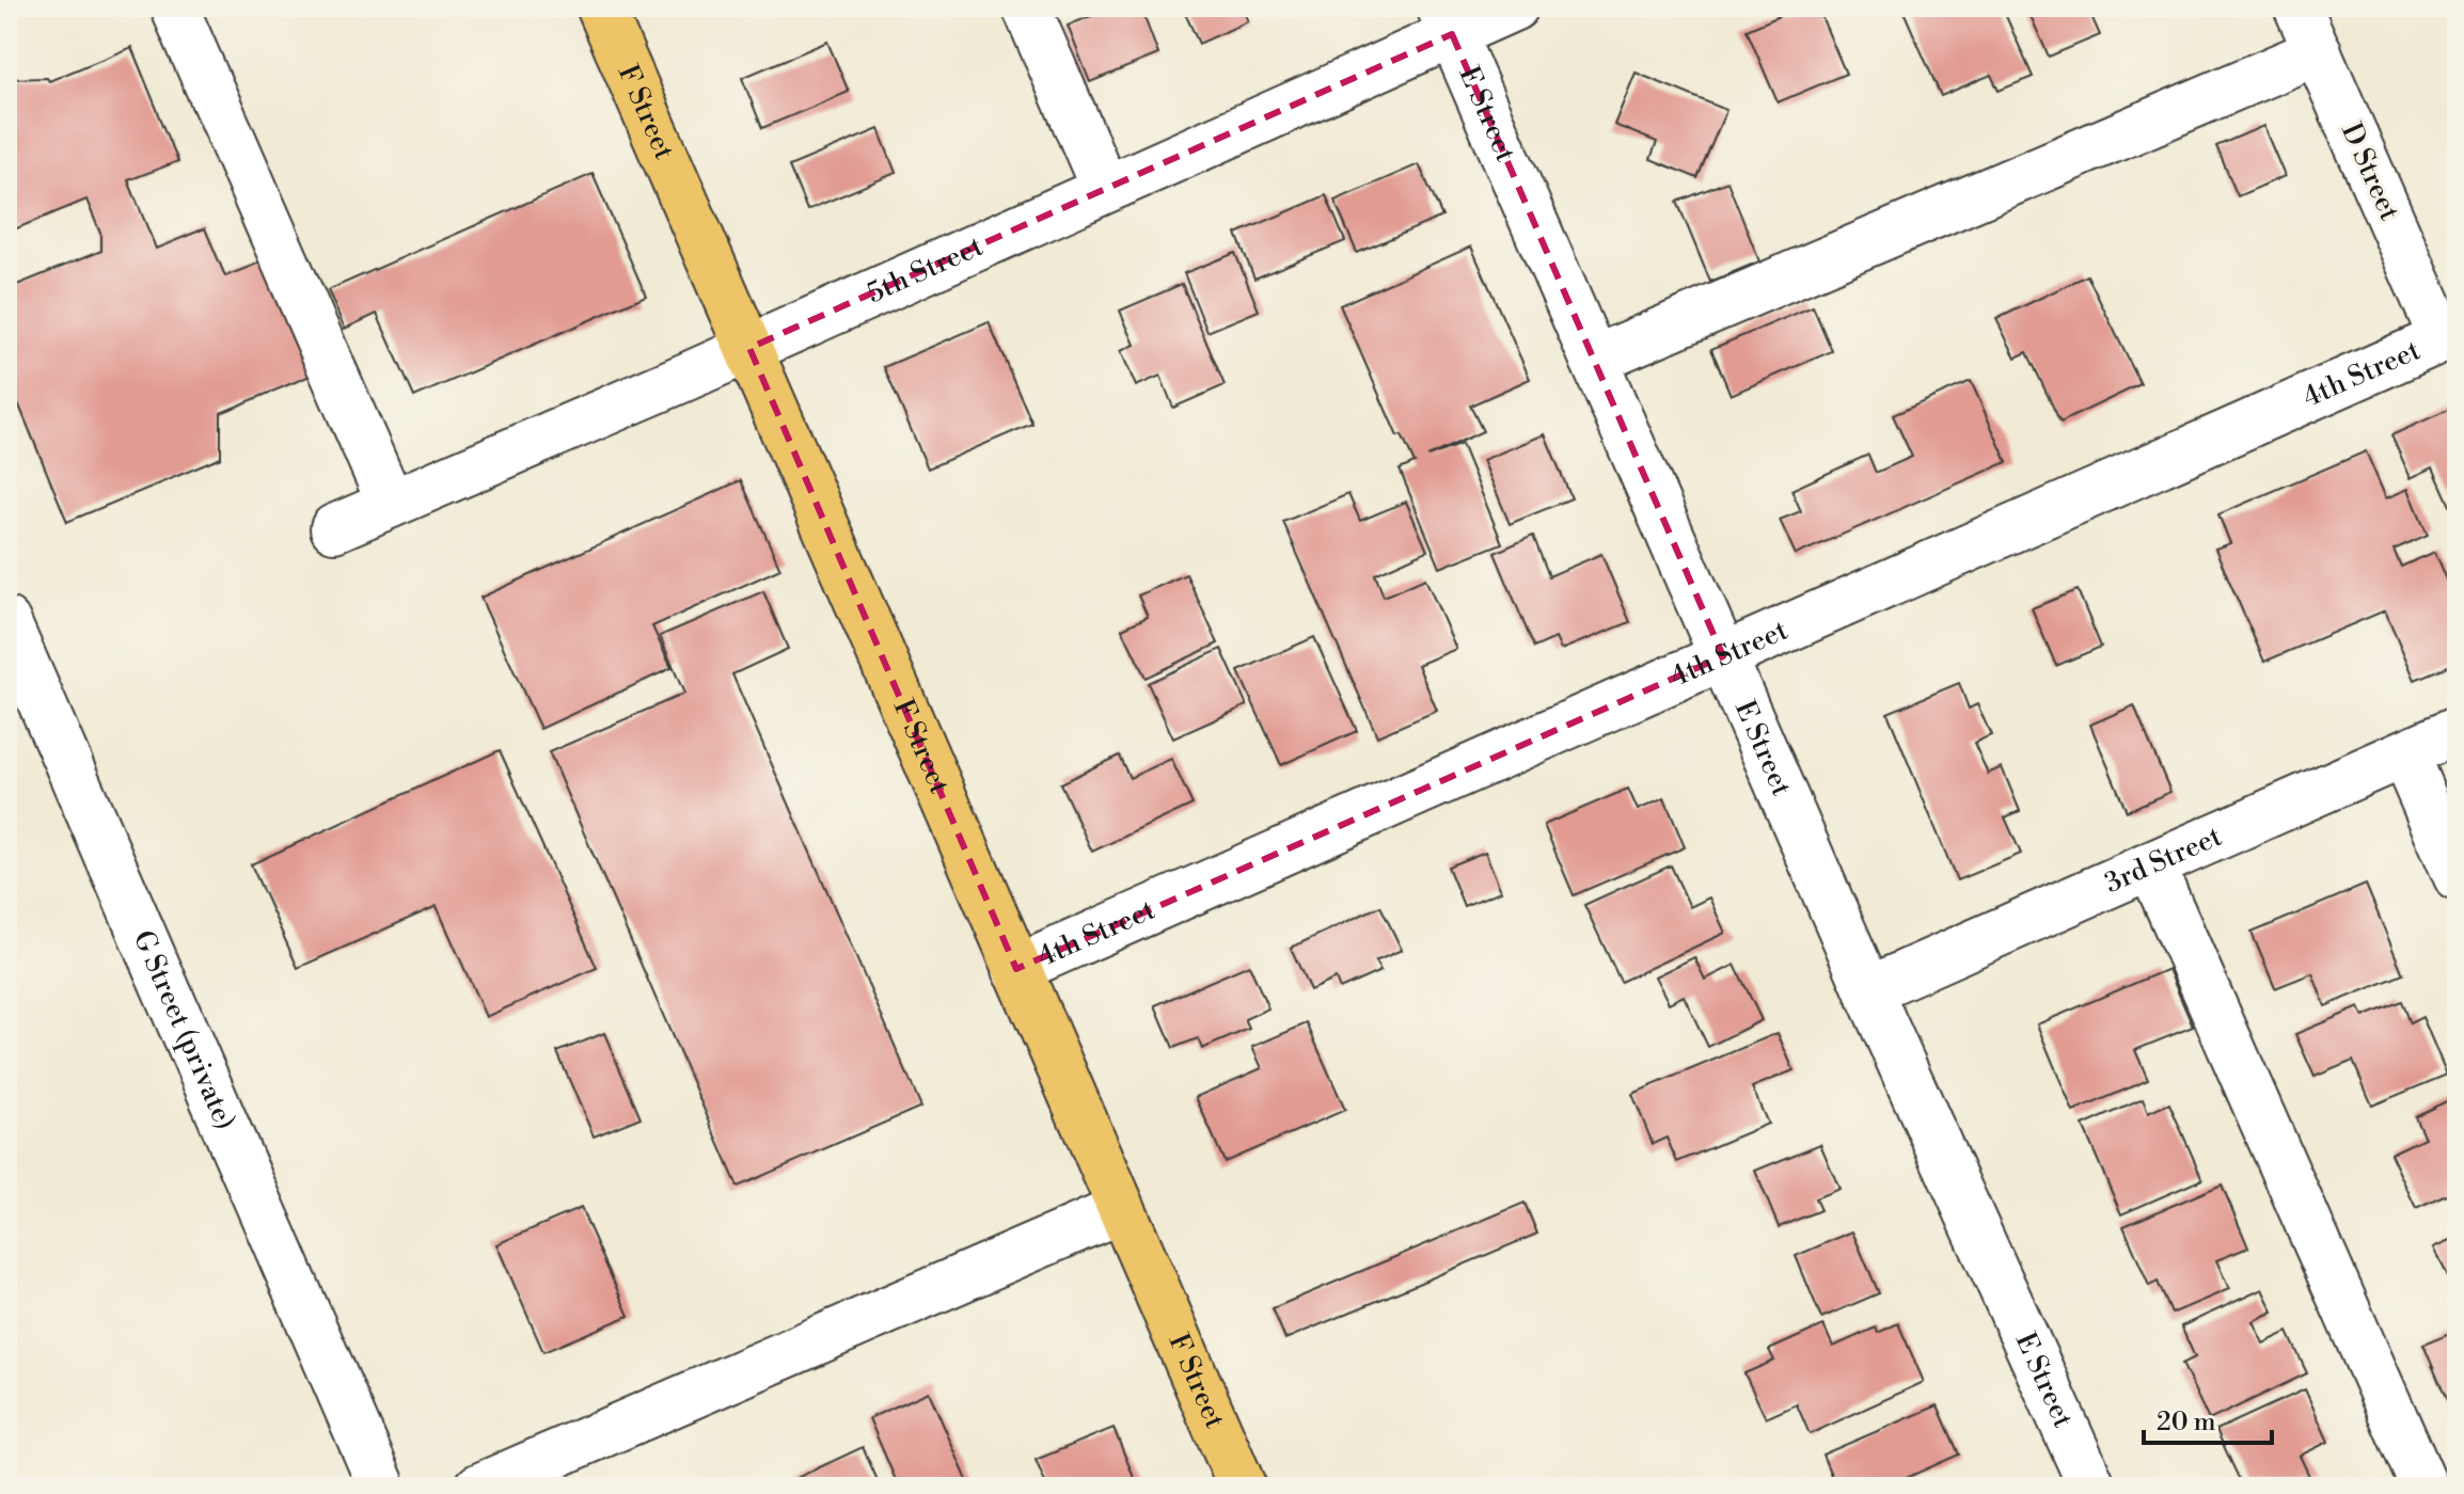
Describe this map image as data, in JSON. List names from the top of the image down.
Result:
{
  "streets": {
    "main road": ["F Street"],
    "street": [
      "E Street",
      "D Street",
      "5th Street",
      "4th Street",
      "3rd Street",
      "G Street (private)"
    ]
  },
  "crossings": [
    ["F Street", "5th Street"],
    ["F Street", "4th Street"],
    ["E Street", "5th Street"],
    ["E Street", "4th Street"],
    ["E Street", "3rd Street"],
    ["D Street", "4th Street"]
  ],
  "scale_bar": "20 m"
}
